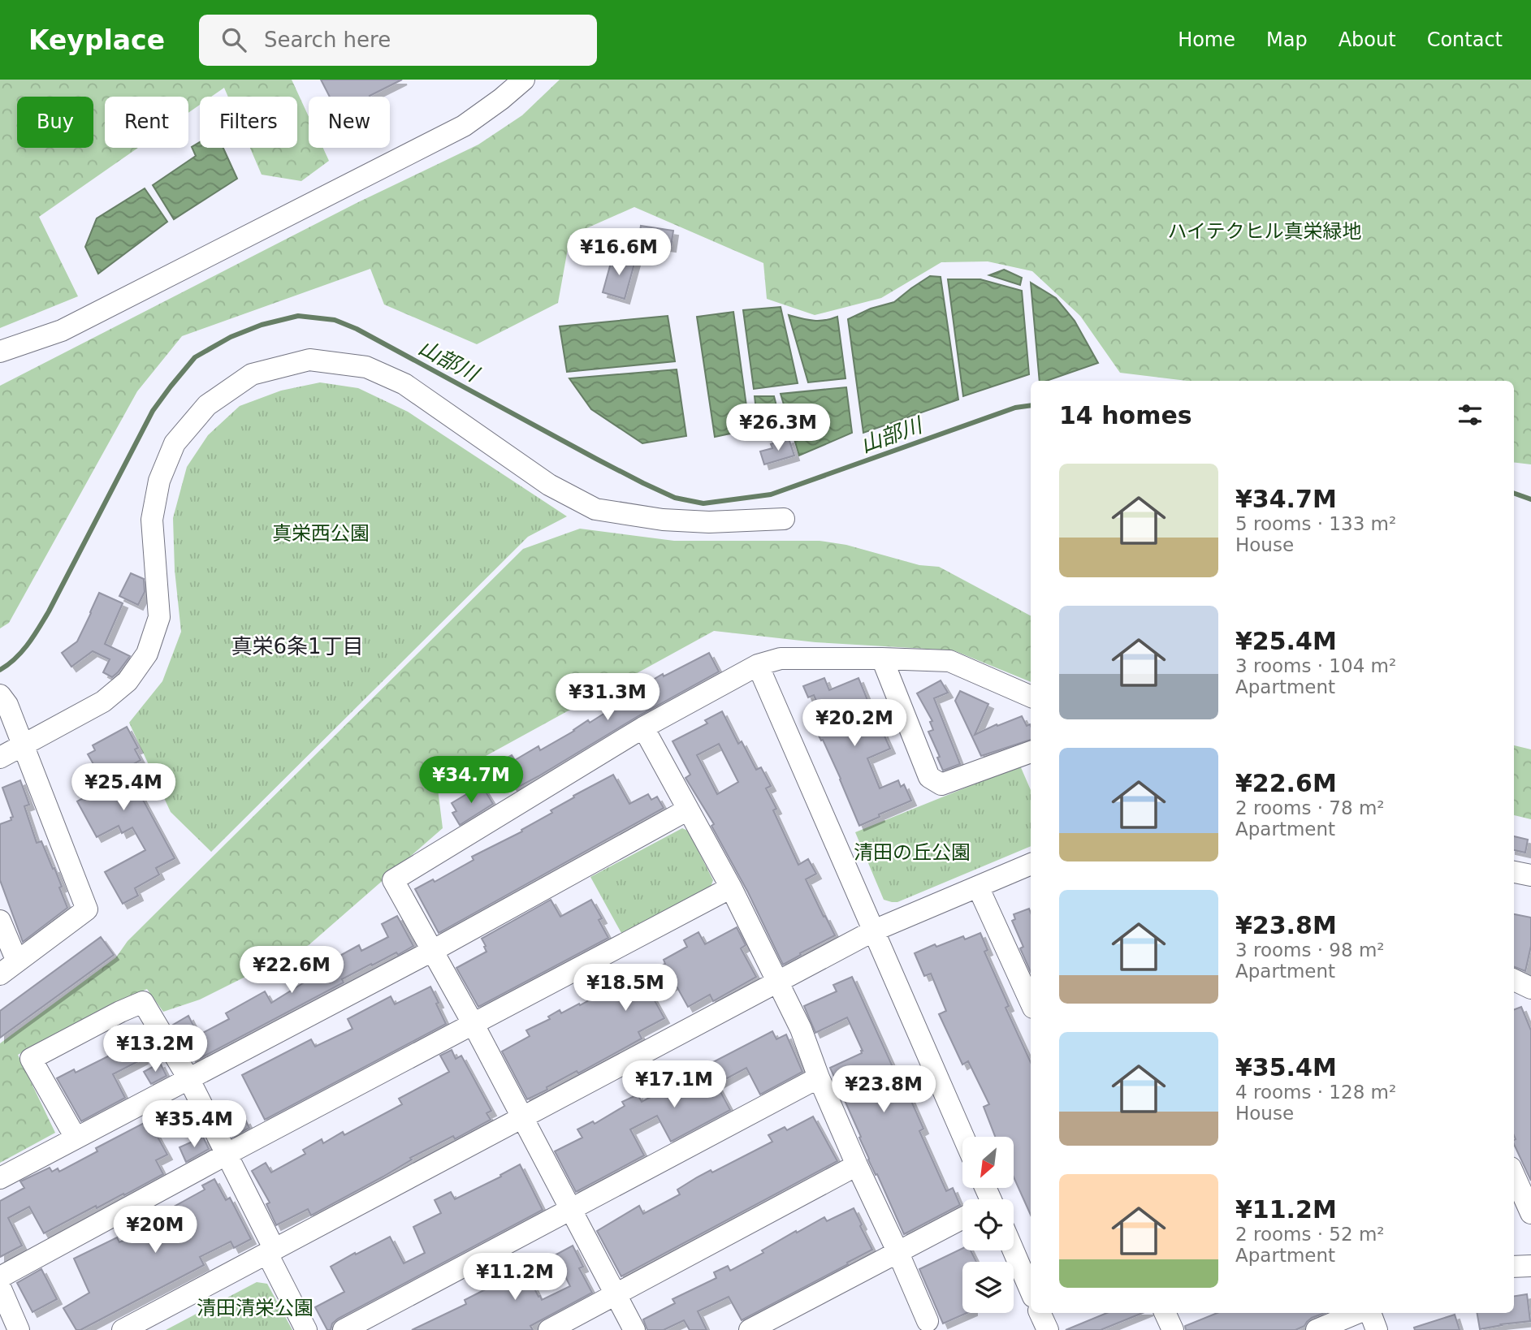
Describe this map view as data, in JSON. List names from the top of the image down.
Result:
{
  "districts": ["真栄6条1丁目"],
  "water": ["山部川"],
  "parks": [
    "ハイテクヒル真栄緑地",
    "真栄西公園",
    "清田の丘公園",
    "清田清栄公園"
  ],
  "north": "bottom left",
  "page": {
    "header": "Keyplace",
    "search": "Search here",
    "nav": [
      "Home",
      "Map",
      "About",
      "Contact"
    ],
    "chip": [
      "Buy",
      "Rent",
      "Filters",
      "New"
    ],
    "price": [
      "¥16.6M",
      "¥26.3M",
      "¥31.3M",
      "¥20.2M",
      "¥34.7M",
      "¥25.4M",
      "¥22.6M",
      "¥18.5M",
      "¥13.2M",
      "¥17.1M",
      "¥23.8M",
      "¥35.4M",
      "¥20M",
      "¥11.2M"
    ],
    "heading": "14 homes",
    "list": [
      {
        "name": "¥34.7M",
        "note": "5 rooms · 133 m² · House"
      },
      {
        "name": "¥25.4M",
        "note": "3 rooms · 104 m² · Apartment"
      },
      {
        "name": "¥22.6M",
        "note": "2 rooms · 78 m² · Apartment"
      },
      {
        "name": "¥23.8M",
        "note": "3 rooms · 98 m² · Apartment"
      },
      {
        "name": "¥35.4M",
        "note": "4 rooms · 128 m² · House"
      },
      {
        "name": "¥11.2M",
        "note": "2 rooms · 52 m² · Apartment"
      }
    ]
  }
}
